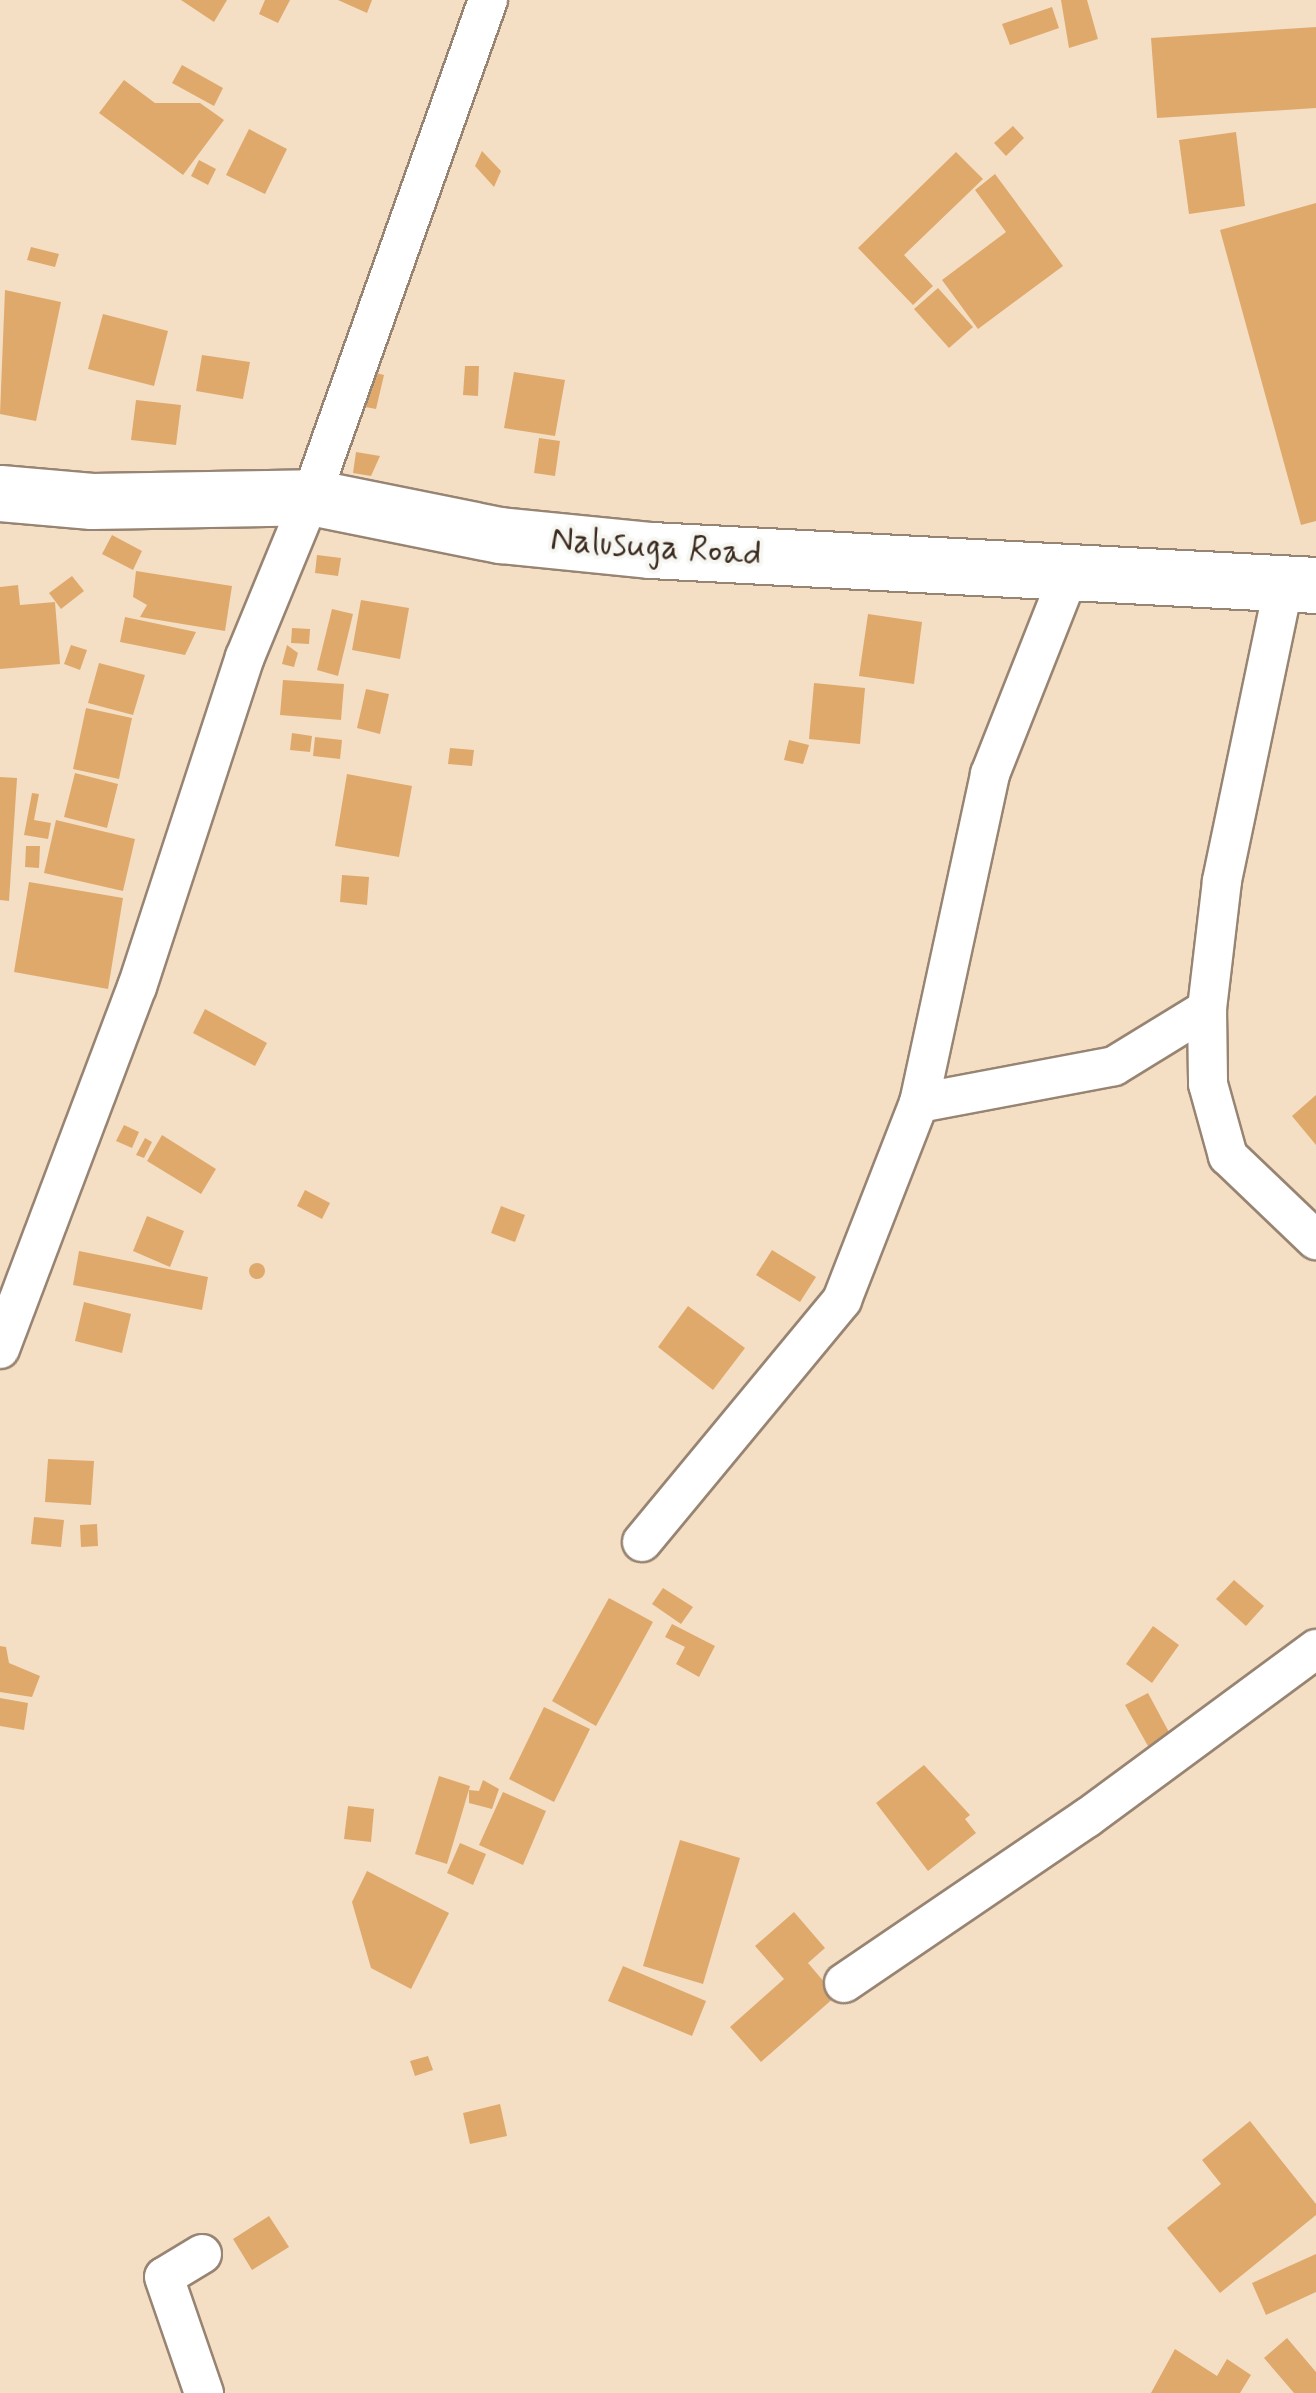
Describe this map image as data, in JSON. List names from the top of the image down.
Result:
{
  "streets": {
    "street": ["Nalusuga Road"]
  }
}
